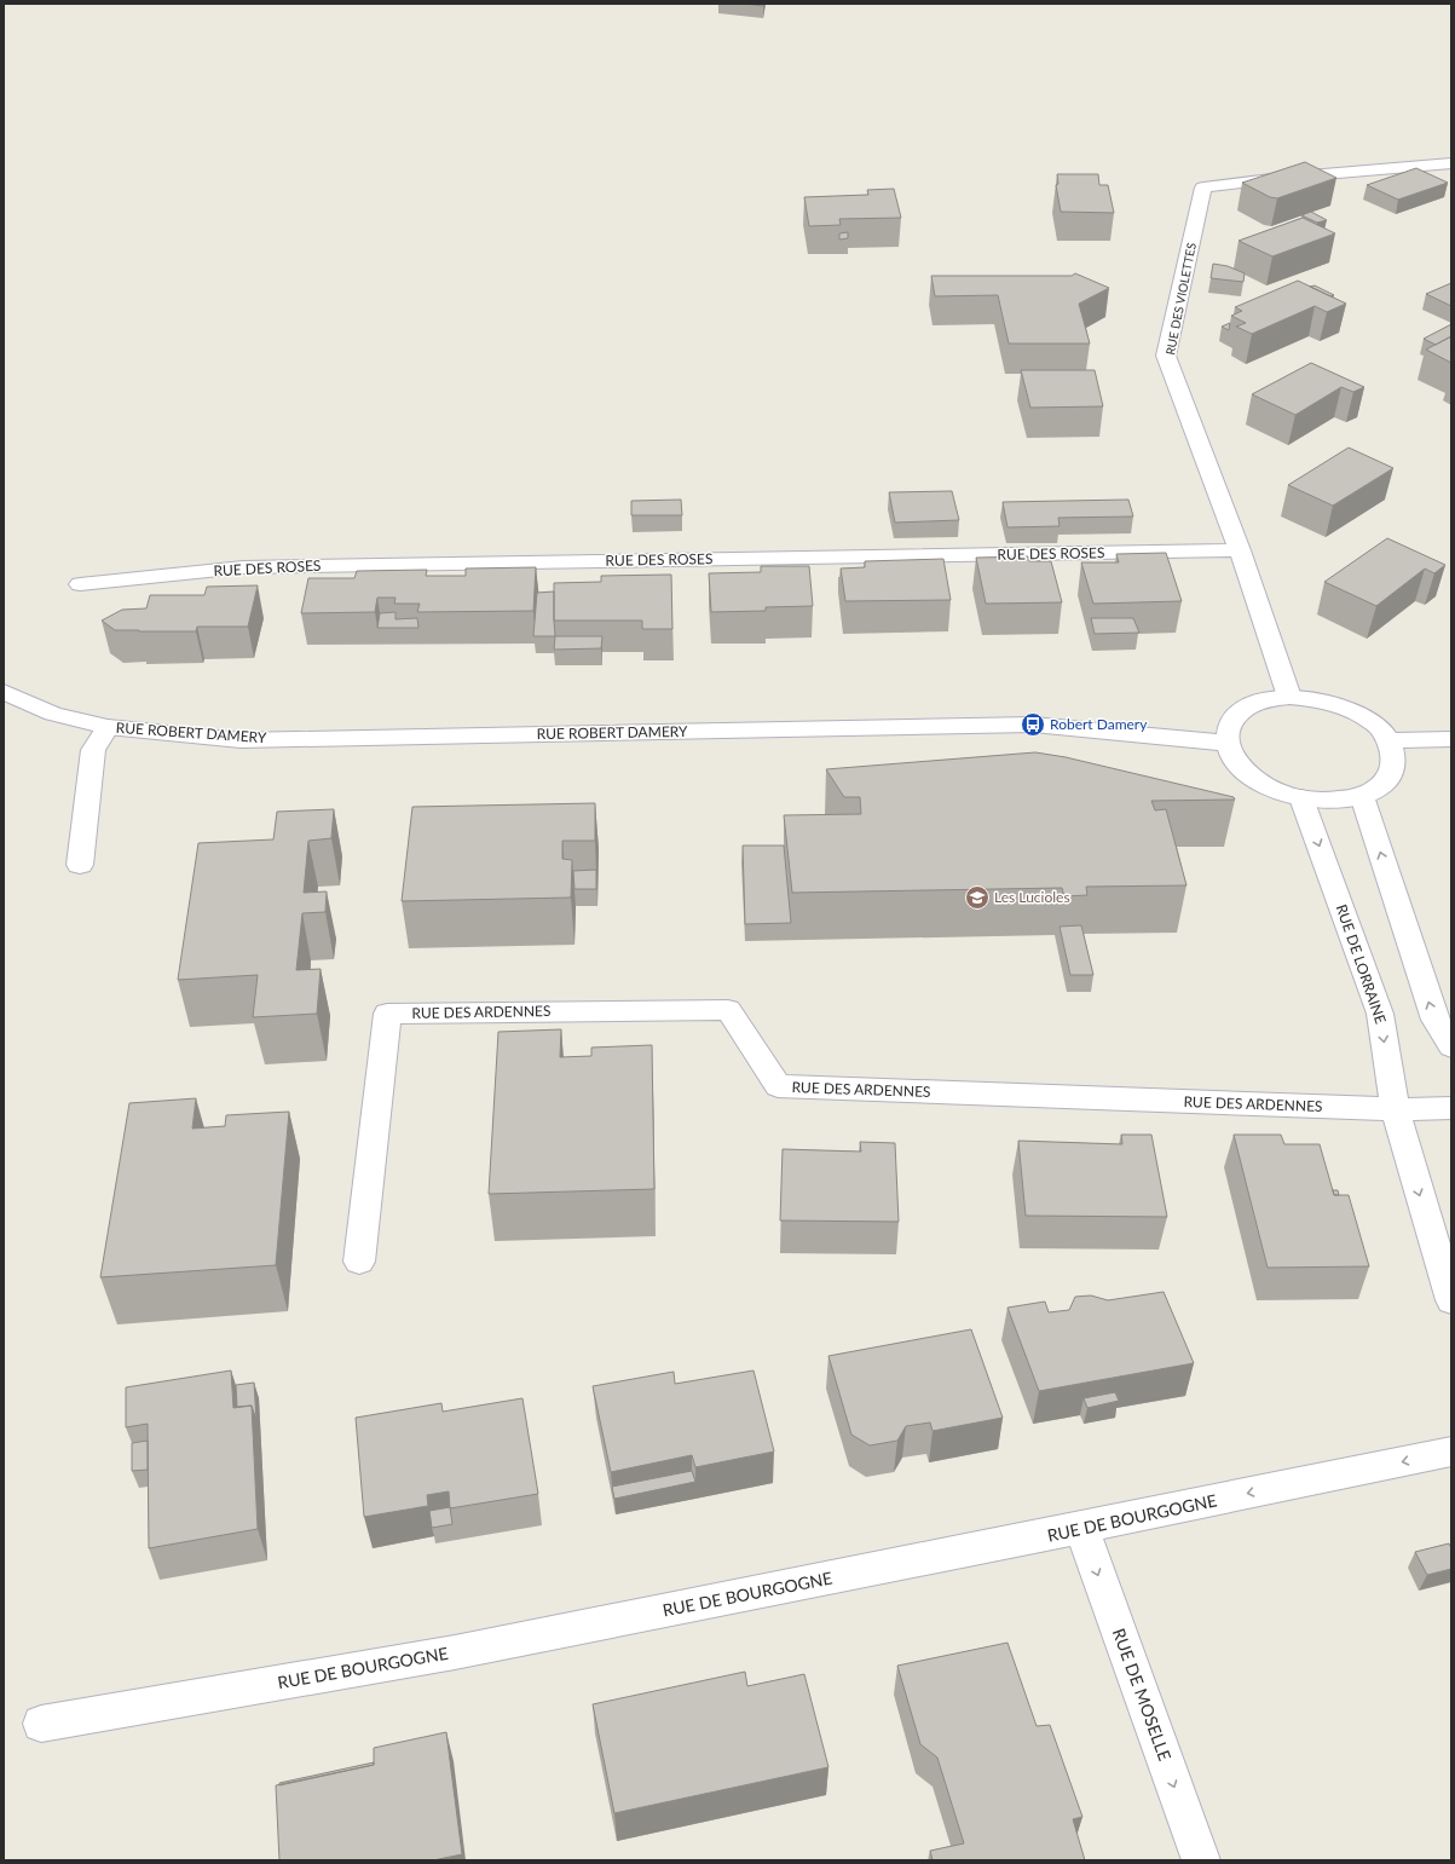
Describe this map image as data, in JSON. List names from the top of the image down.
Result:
{
  "streets": {
    "street": [
      "RUE DES VIOLETTES",
      "RUE DES ROSES",
      "RUE ROBERT DAMERY",
      "RUE DE LORRAINE",
      "RUE DES ARDENNES",
      "RUE DE BOURGOGNE",
      "RUE DE MOSELLE"
    ]
  },
  "crossings": [
    ["RUE DES VIOLETTES", "RUE DES ROSES"],
    ["RUE DES VIOLETTES", "RUE ROBERT DAMERY"],
    ["RUE DES VIOLETTES", "RUE DE LORRAINE"],
    ["RUE ROBERT DAMERY", "RUE DE LORRAINE"],
    ["RUE DE LORRAINE", "RUE DES ARDENNES"],
    ["RUE DE BOURGOGNE", "RUE DE MOSELLE"]
  ],
  "one_way": ["RUE DE MOSELLE"],
  "places": {
    "bus stop": ["Robert Damery"],
    "school or university": ["Les Lucioles"]
  }
}
